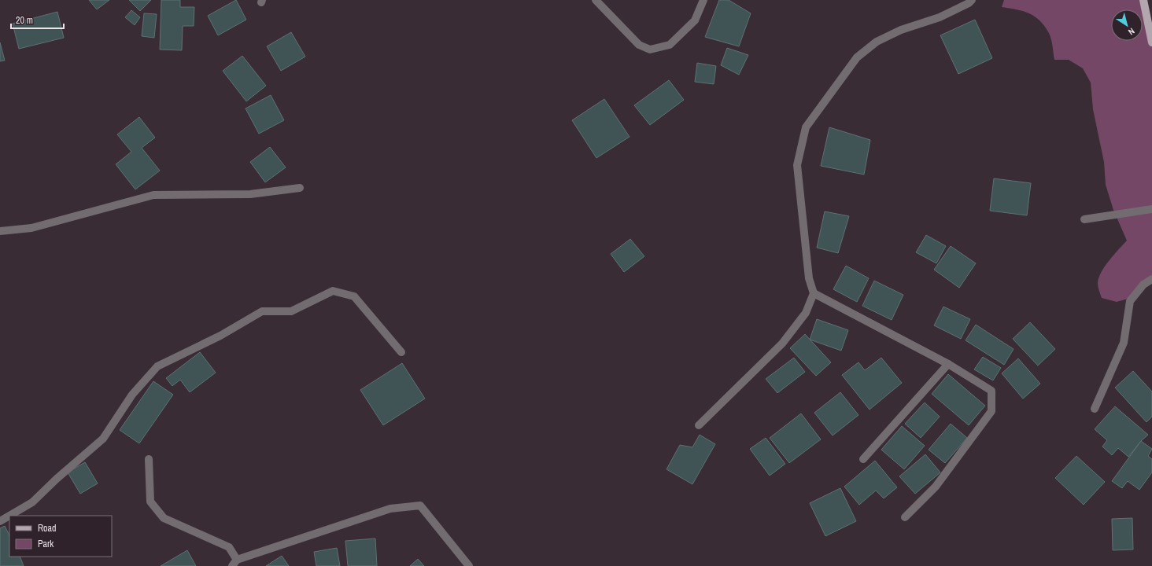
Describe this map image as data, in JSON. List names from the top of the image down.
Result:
{
  "legend": ["Road", "Park"],
  "scale_bar": "20 m",
  "north": "bottom right"
}
